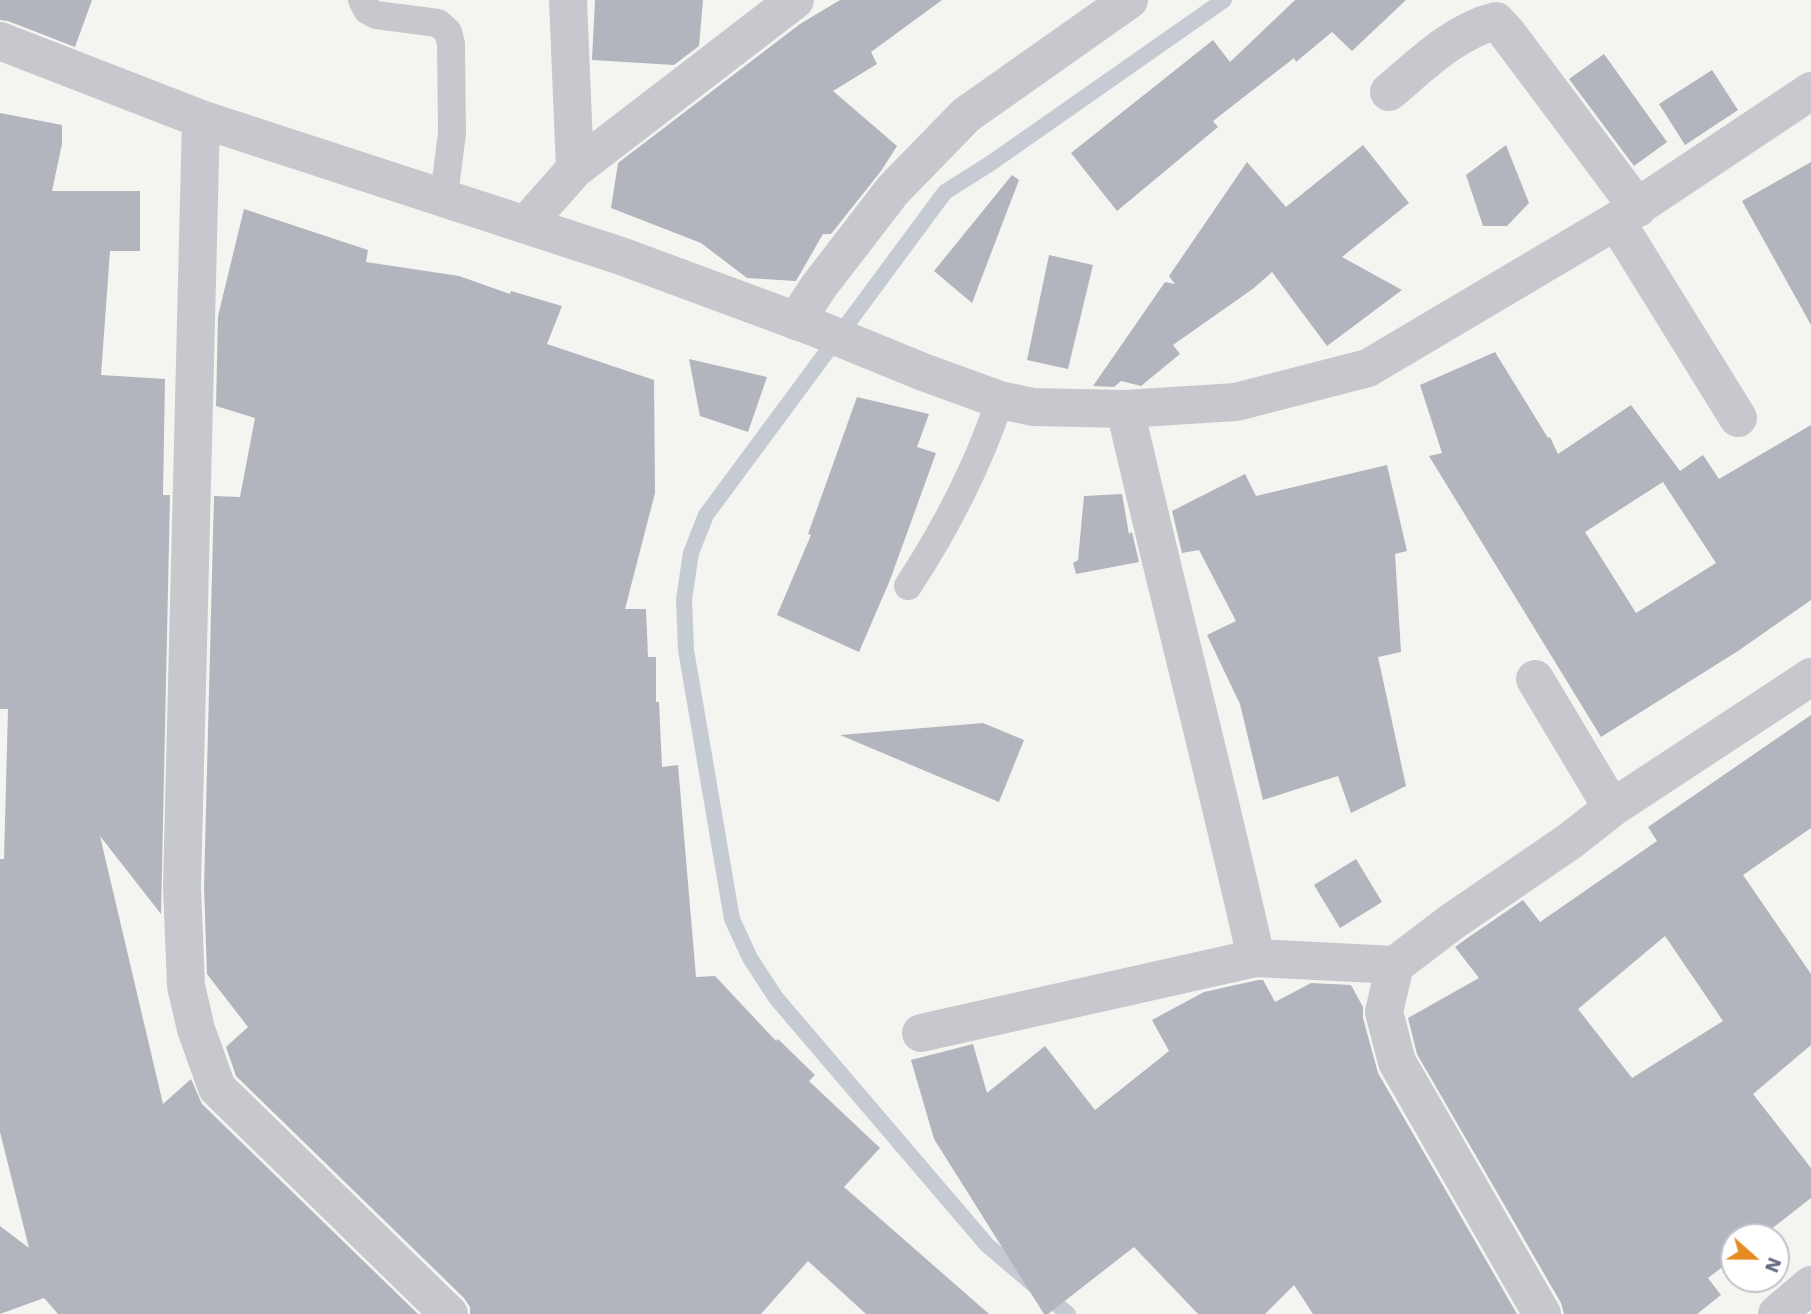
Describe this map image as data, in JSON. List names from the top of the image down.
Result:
{
  "north": "right"
}
